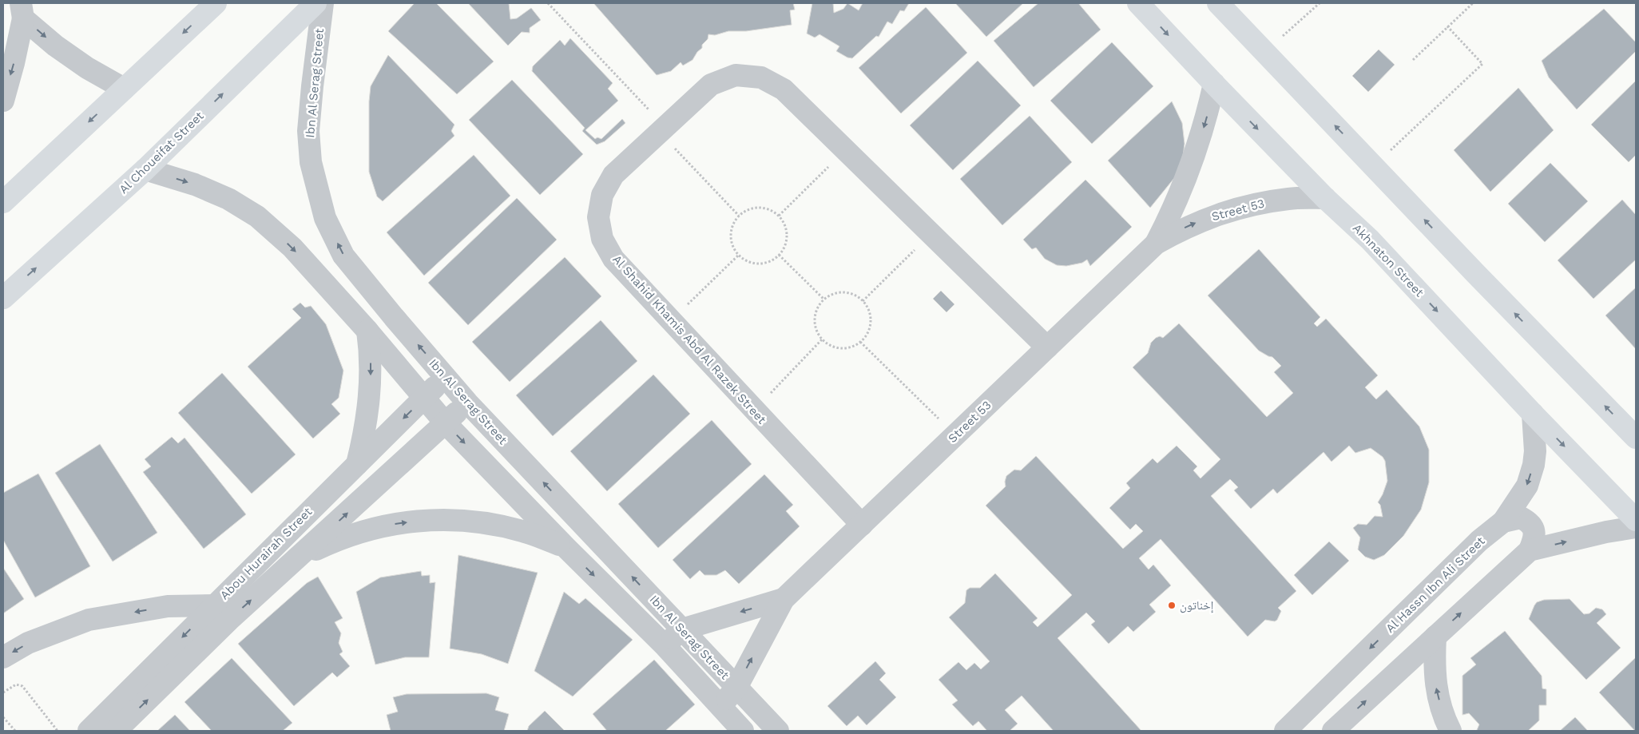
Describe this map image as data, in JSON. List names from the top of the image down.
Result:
{
  "streets": {
    "main road": ["Al Choueifat Street", "Akhnaton Street"],
    "street": [
      "Ibn Al Serag Street",
      "Street 53",
      "Al Shahid Khamis Abd Al Razek Street",
      "Abou Hurairah Street",
      "Al Hassn Ibn Ali Street"
    ]
  },
  "crossings": [
    ["Ibn Al Serag Street", "Al Choueifat Street"],
    ["Ibn Al Serag Street", "Street 53"],
    ["Ibn Al Serag Street", "Abou Hurairah Street"],
    ["Street 53", "Akhnaton Street"],
    ["Street 53", "Al Shahid Khamis Abd Al Razek Street"],
    ["Akhnaton Street", "Al Hassn Ibn Ali Street"]
  ],
  "places": ["إخناتون"]
}
